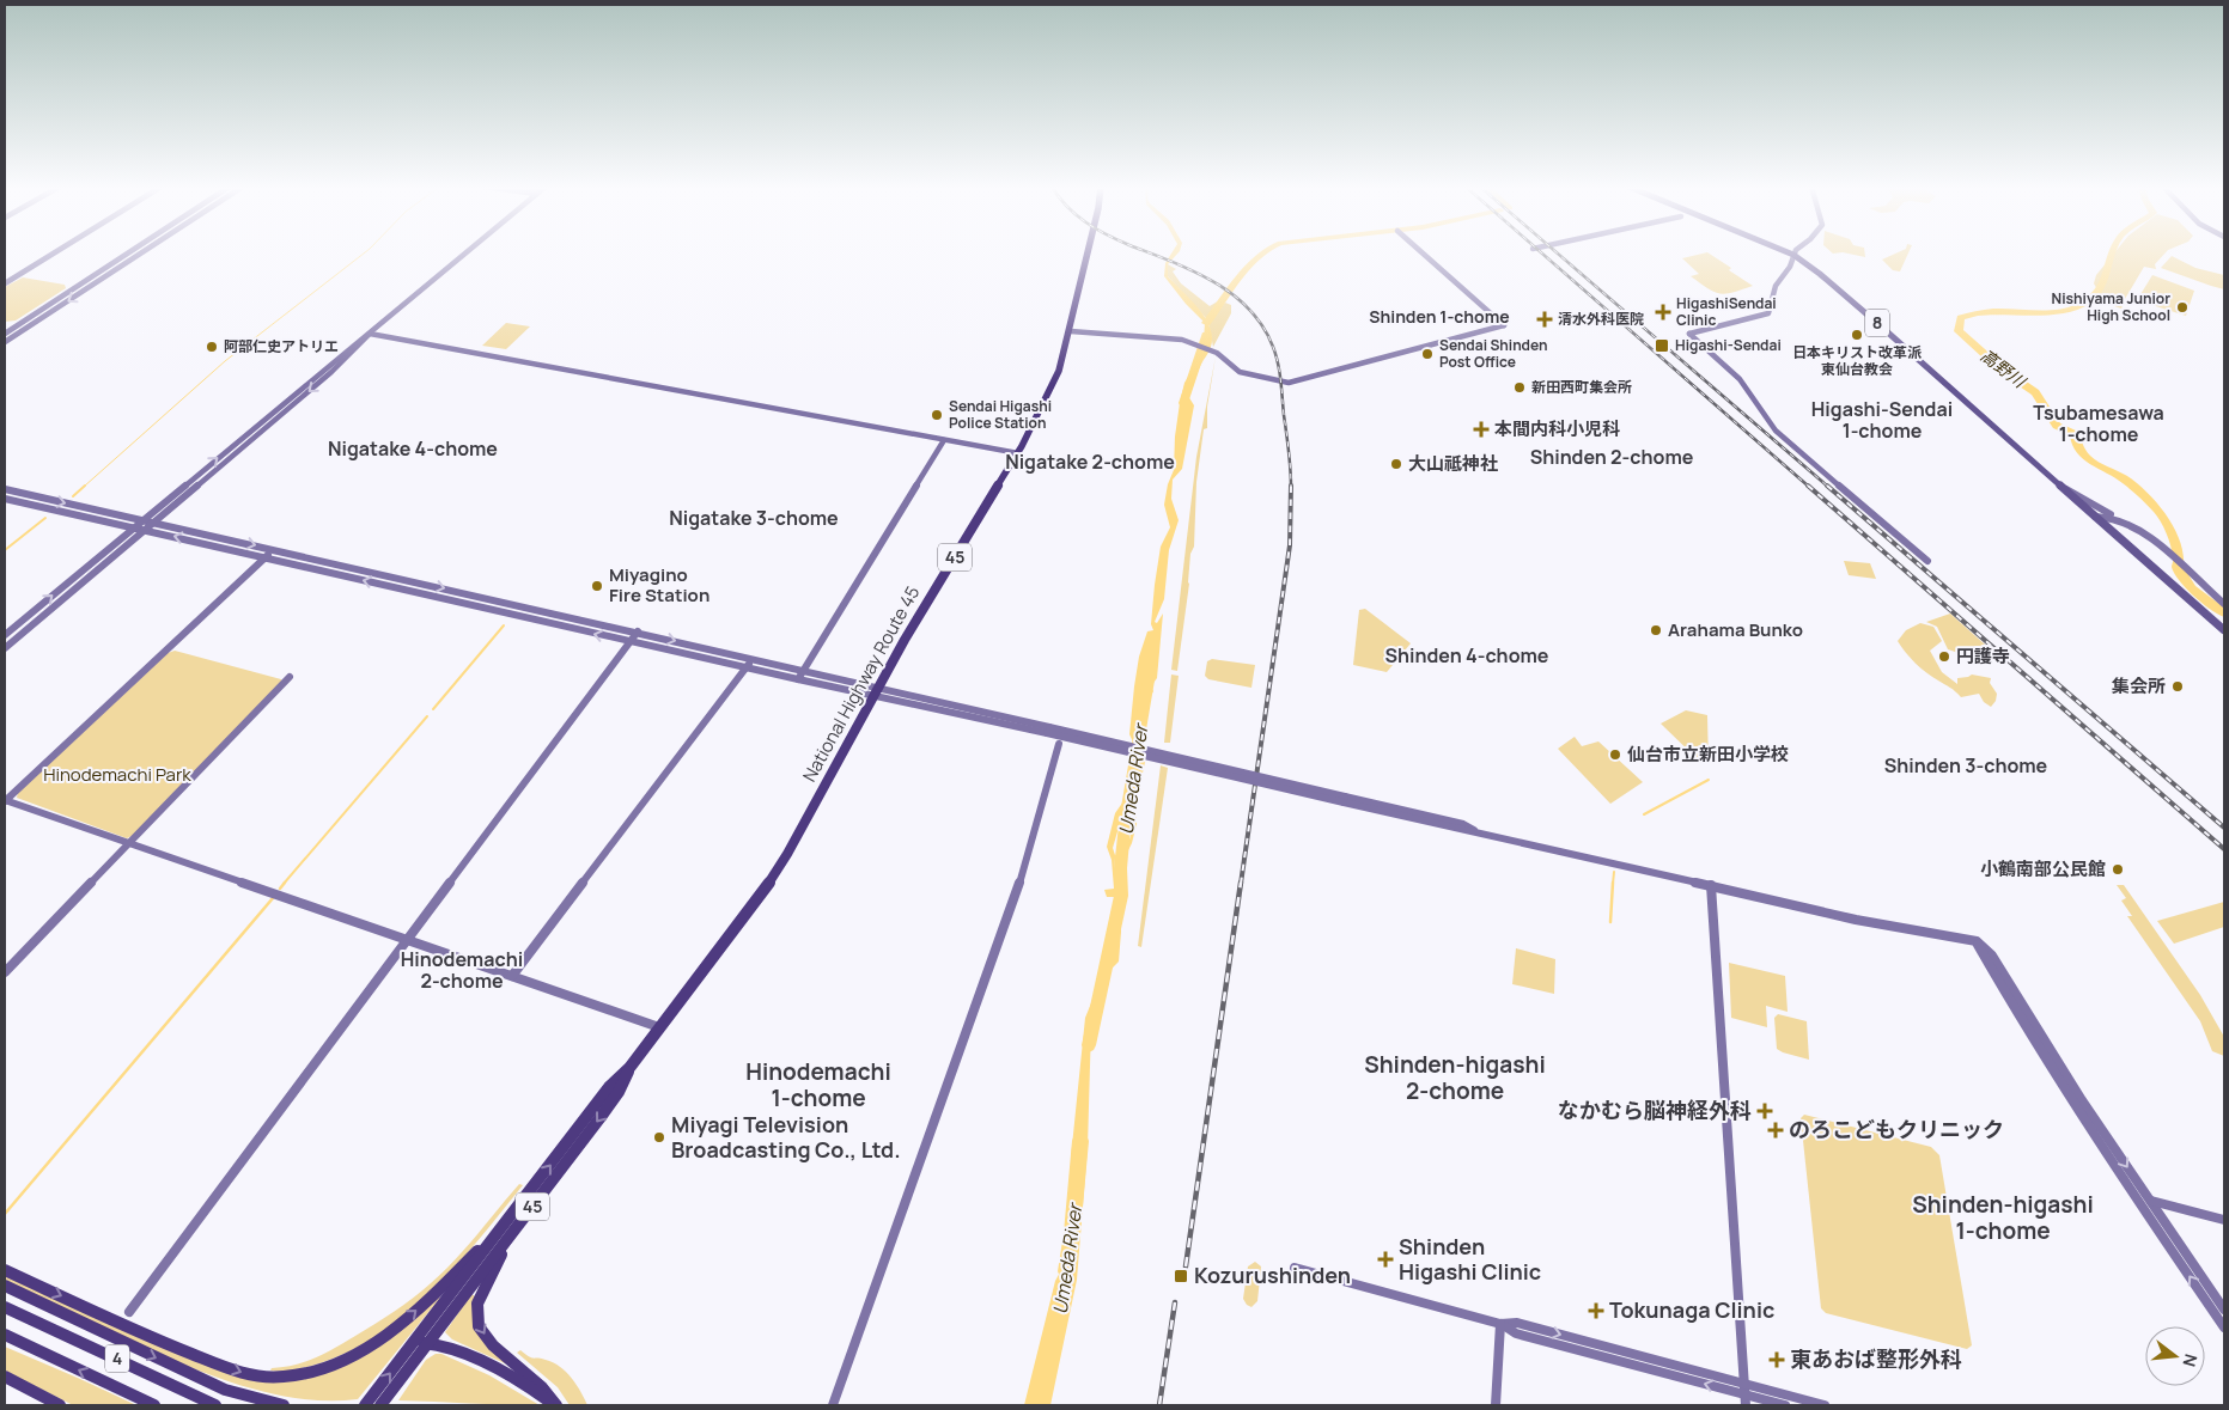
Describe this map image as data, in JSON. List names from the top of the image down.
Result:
{
  "streets": {
    "highway": ["45", "National Highway Route 45", "4"],
    "main road": ["8"]
  },
  "districts": [
    "Shinden 1-chome",
    "Higashi-Sendai 1-chome",
    "Tsubamesawa 1-chome",
    "Nigatake 4-chome",
    "Shinden 2-chome",
    "Nigatake 2-chome",
    "Nigatake 3-chome",
    "Shinden 4-chome",
    "Shinden 3-chome",
    "Hinodemachi 2-chome",
    "Shinden-higashi 2-chome",
    "Hinodemachi 1-chome",
    "Shinden-higashi 1-chome"
  ],
  "water": ["高野川", "Umeda River"],
  "parks": ["Hinodemachi Park"],
  "places": {
    "other": [
      "Nishiyama Junior High School",
      "日本キリスト改革派 東仙台教会",
      "阿部仁史アトリエ",
      "Sendai Shinden Post Office",
      "新田西町集会所",
      "Sendai Higashi Police Station",
      "大山祗神社",
      "Miyagino Fire Station",
      "Arahama Bunko",
      "円護寺",
      "集会所",
      "仙台市立新田小学校",
      "小鶴南部公民館",
      "Miyagi Television Broadcasting Co., Ltd."
    ],
    "health": [
      "HigashiSendai Clinic",
      "清水外科医院",
      "本間内科小児科",
      "なかむら脳神経外科",
      "のろこどもクリニック",
      "Shinden Higashi Clinic",
      "Tokunaga Clinic",
      "東あおば整形外科"
    ],
    "transit": ["Higashi-Sendai", "Kozurushinden"]
  },
  "north": "right"
}
